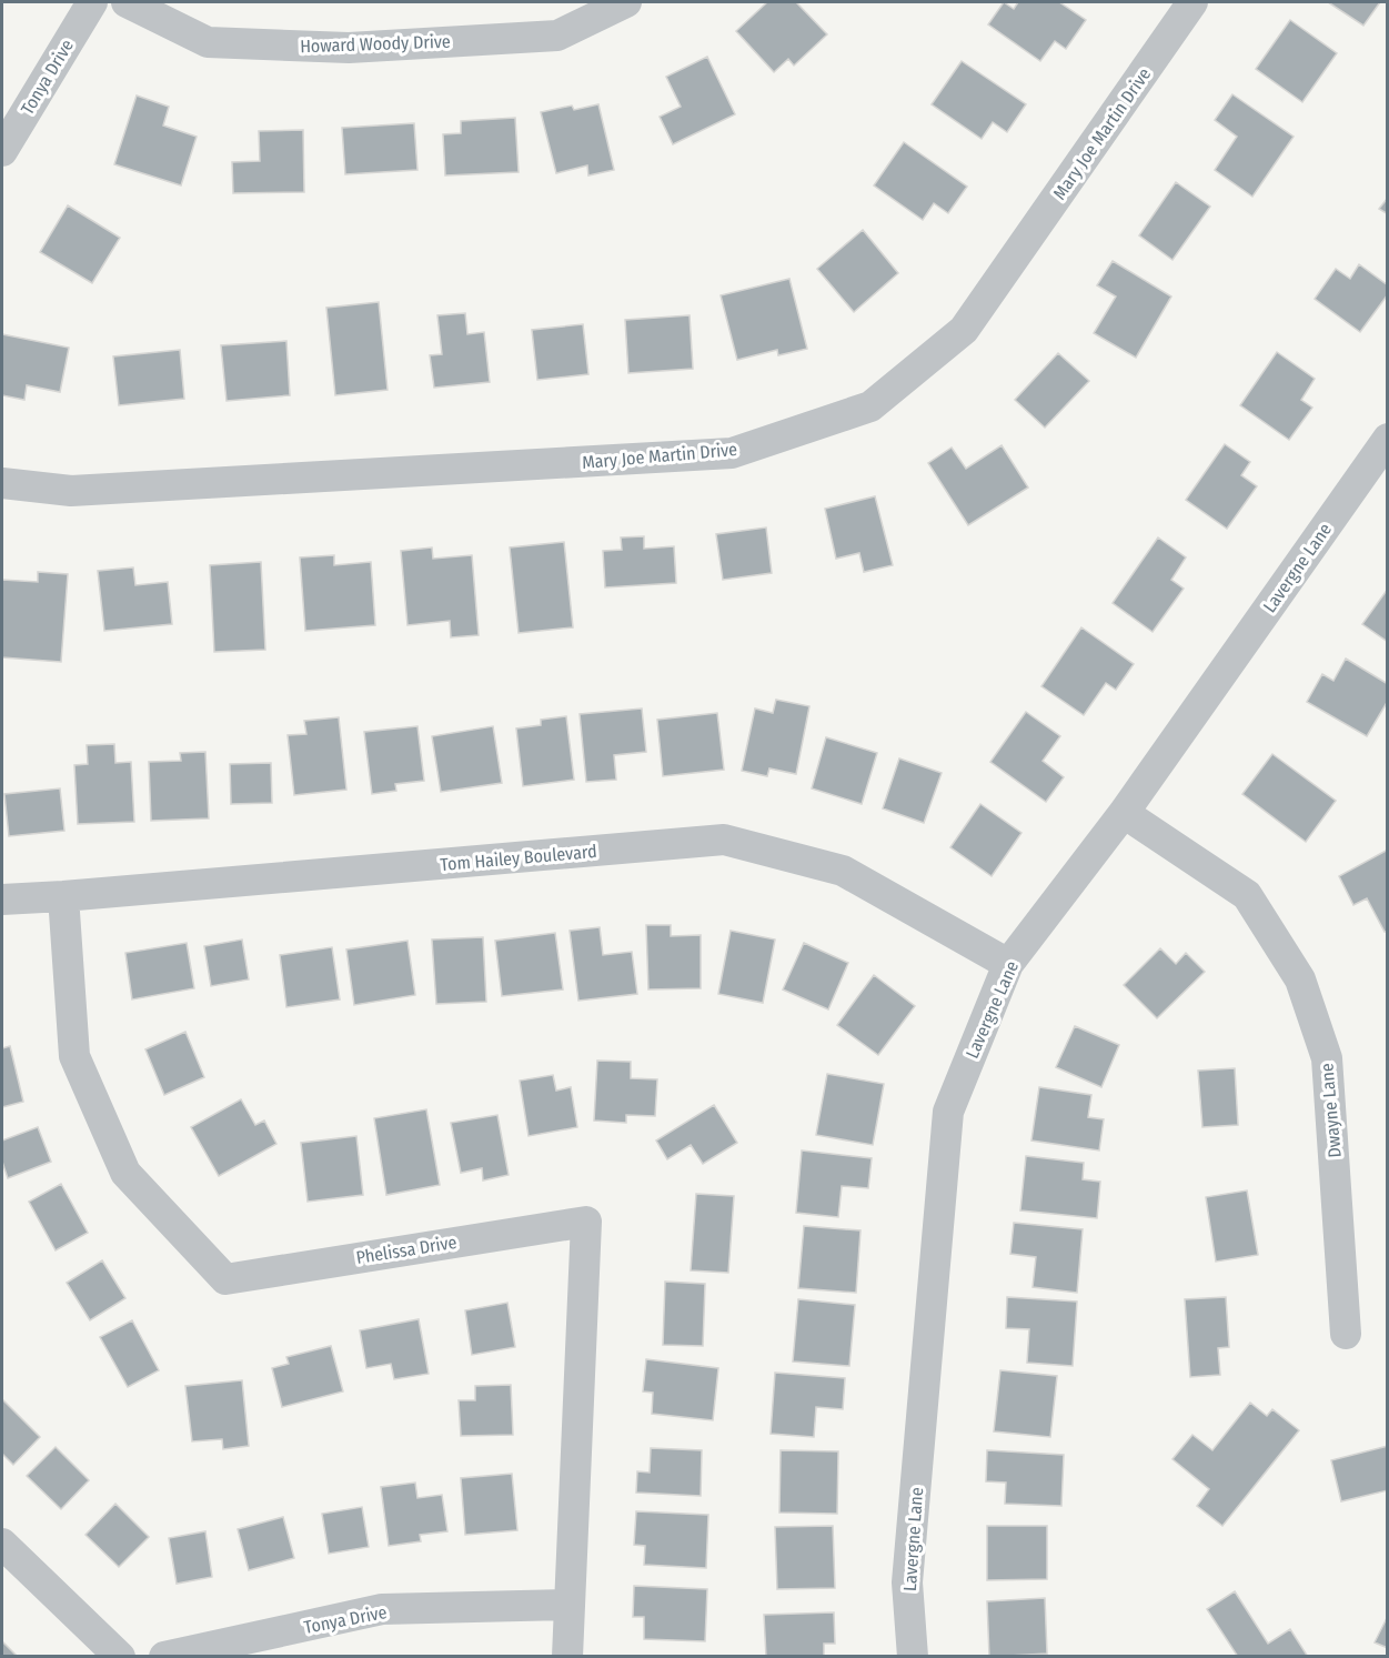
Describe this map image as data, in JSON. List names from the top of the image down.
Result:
{
  "streets": {
    "street": [
      "Howard Woody Drive",
      "Tonya Drive",
      "Mary Joe Martin Drive",
      "Lavergne Lane",
      "Tom Hailey Boulevard",
      "Dwayne Lane",
      "Phelissa Drive"
    ]
  },
  "crossings": [
    ["Tonya Drive", "Phelissa Drive"],
    ["Lavergne Lane", "Tom Hailey Boulevard"],
    ["Lavergne Lane", "Dwayne Lane"],
    ["Tom Hailey Boulevard", "Phelissa Drive"]
  ]
}
